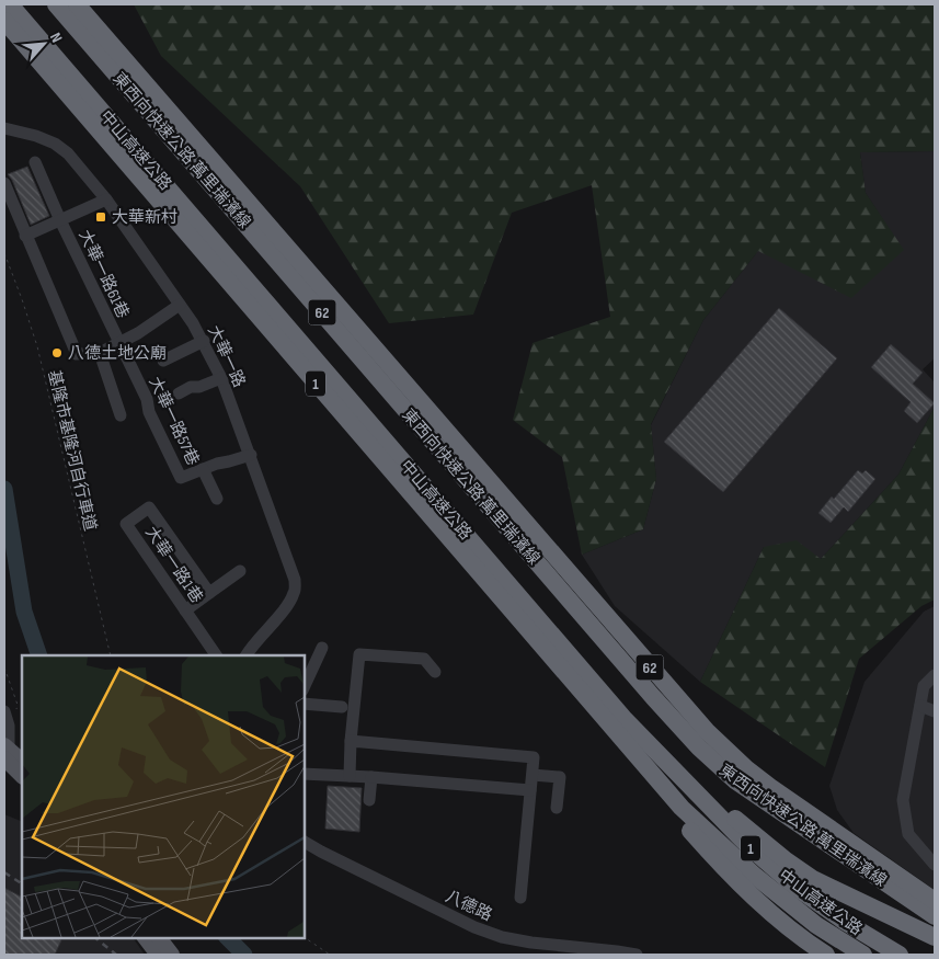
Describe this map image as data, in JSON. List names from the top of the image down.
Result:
{
  "streets": {
    "highway": [
      "中山高速公路",
      "東西向快速公路 萬里瑞濱線",
      "62",
      "1"
    ],
    "street": [
      "大華一路61巷",
      "大華一路",
      "大華一路57巷",
      "大華一路1巷",
      "八德路"
    ],
    "path": ["基隆市基隆河自行車道"]
  },
  "crossings": [
    ["大華一路61巷", "大華一路"],
    ["大華一路61巷", "大華一路57巷"],
    ["大華一路", "大華一路57巷"]
  ],
  "places": {
    "transit": ["大華新村"],
    "other": ["八德土地公廟"]
  },
  "north": "top right"
}
